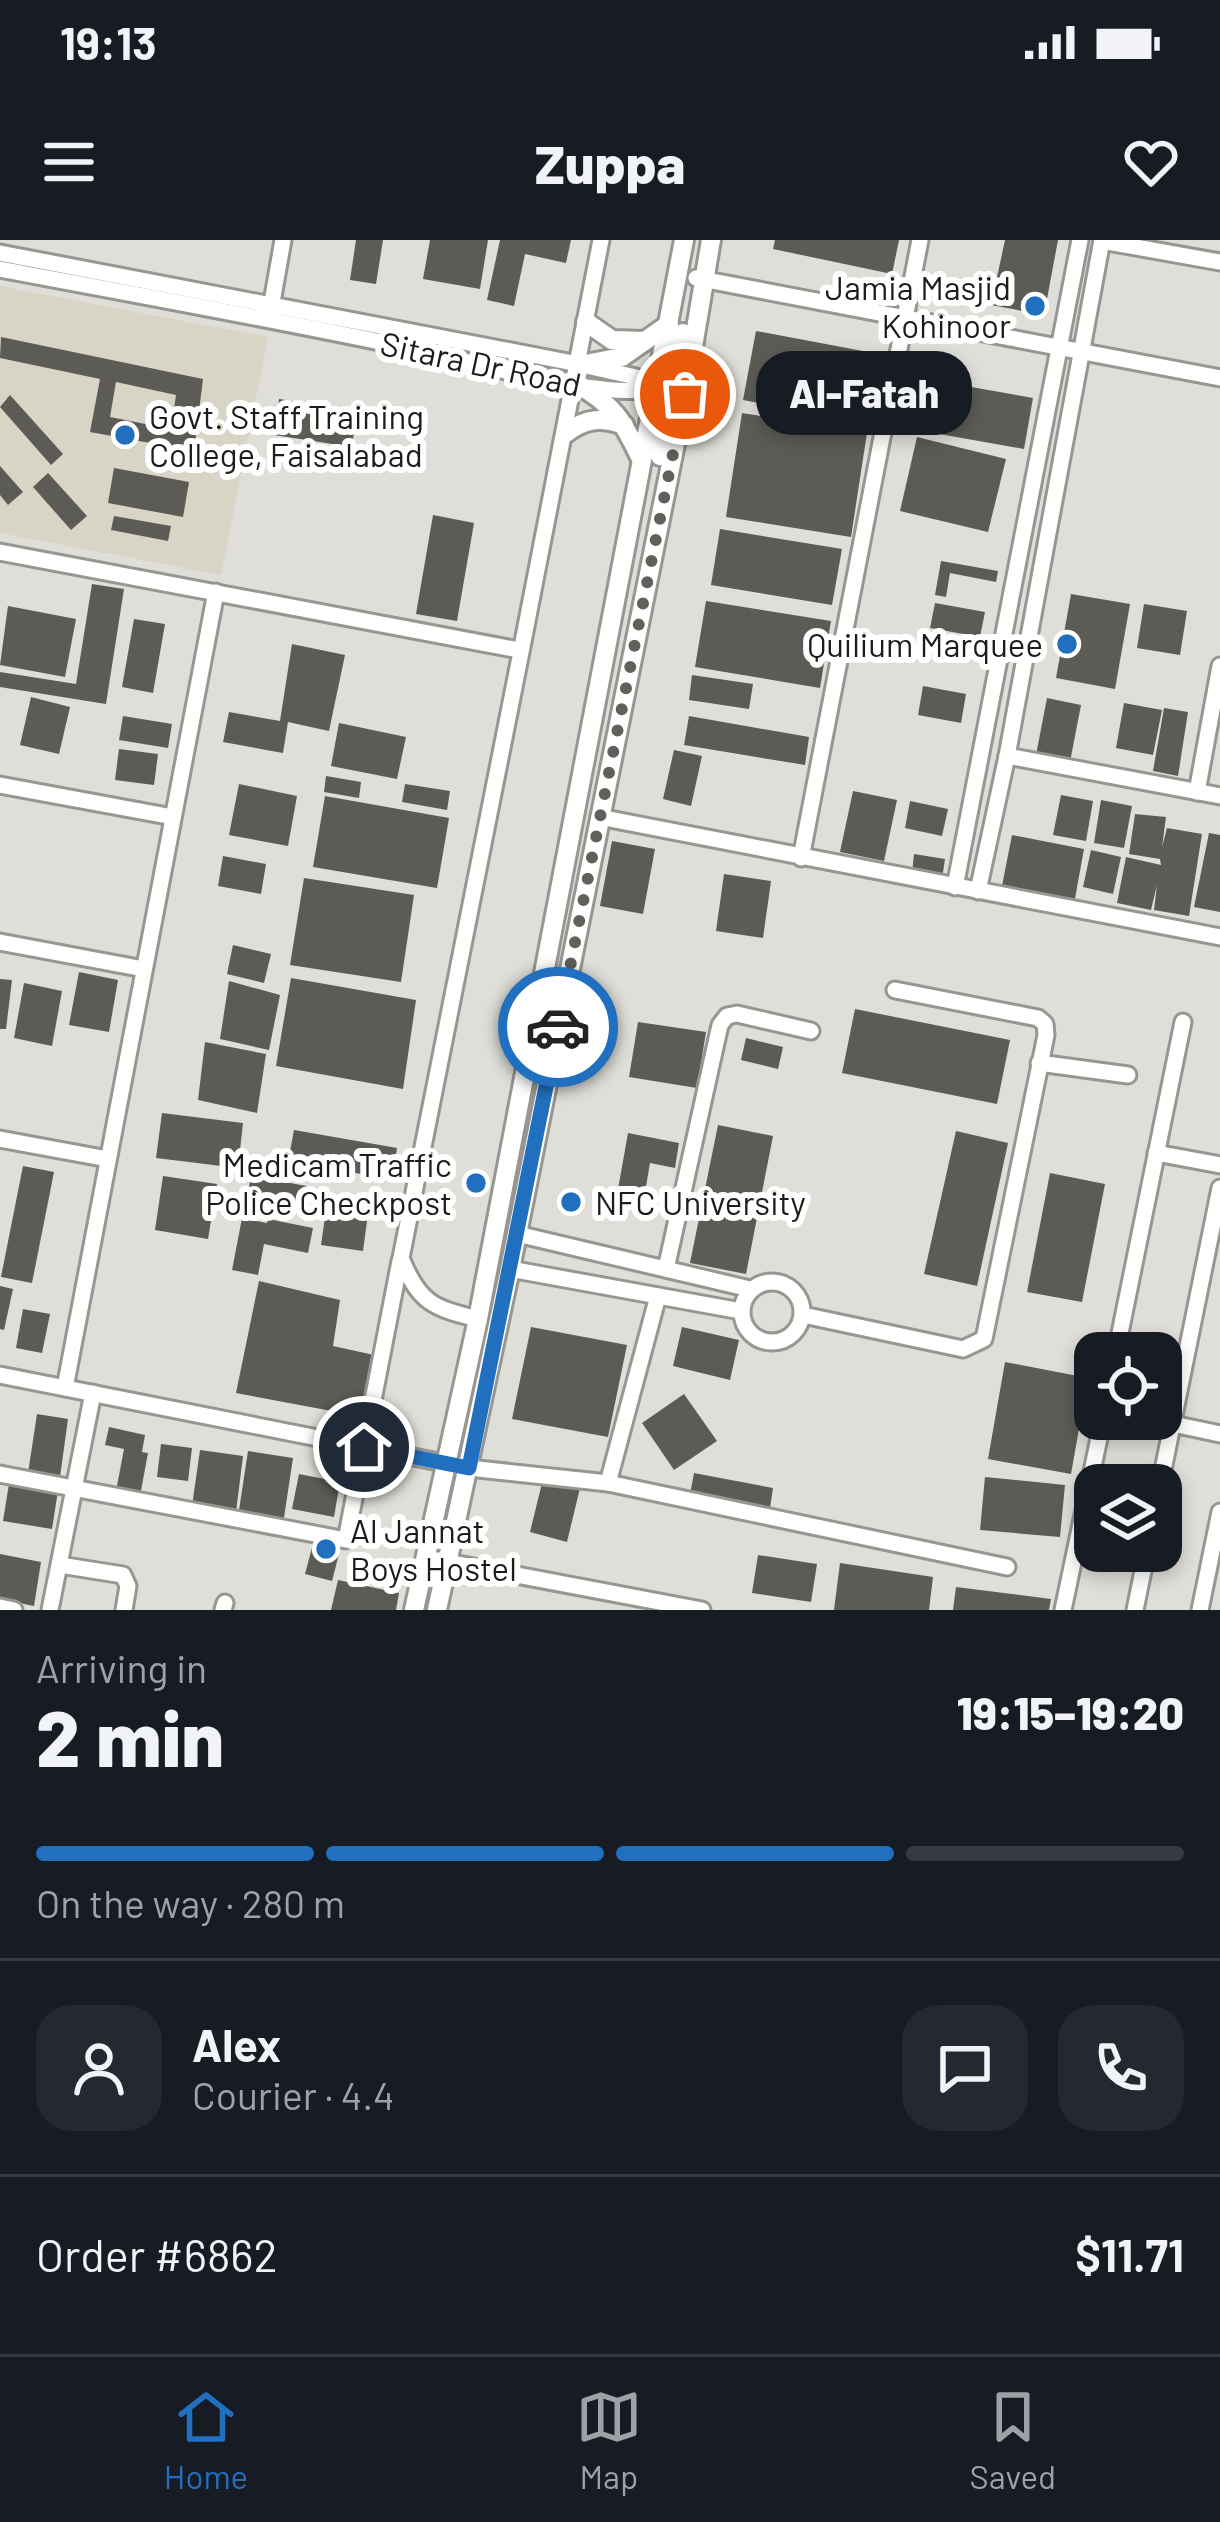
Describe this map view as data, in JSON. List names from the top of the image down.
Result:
{
  "streets": {
    "street": ["Sitara Dr Road"]
  },
  "places": [
    "Jamia Masjid Kohinoor",
    "Al-Fatah",
    "Govt. Staff Training College, Faisalabad",
    "Quilium Marquee",
    "Medicam Traffic Police Checkpost",
    "NFC University",
    "Al Jannat Boys Hostel"
  ],
  "page": {
    "status": "19:13",
    "header": "Zuppa",
    "bubble": "Al-Fatah",
    "heading": ["2 min", "Arriving in", "19:15–19:20"],
    "panel": [
      "Alex",
      "Courier · 4.4",
      "Order #6862",
      "$11.71"
    ],
    "bar": "On the way · 280 m",
    "tabs": ["Home", "Map", "Saved"]
  }
}
